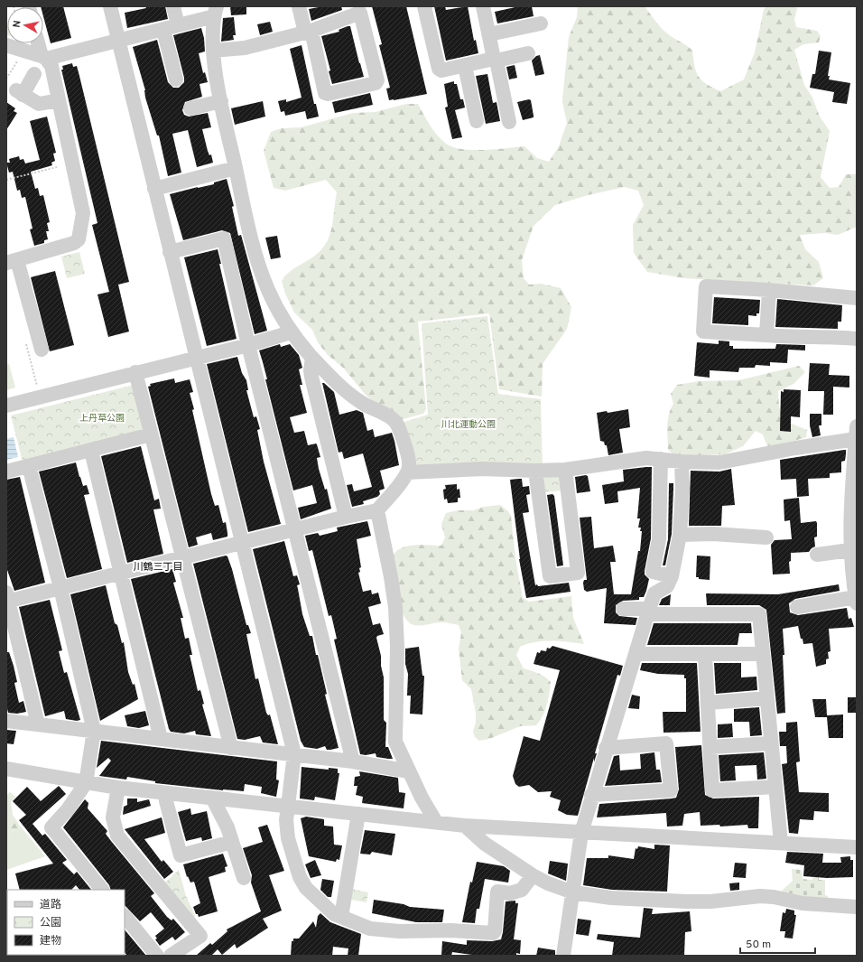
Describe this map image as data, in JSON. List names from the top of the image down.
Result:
{
  "districts": ["川鶴三丁目"],
  "parks": ["上丹草公園", "川北運動公園"],
  "legend": ["道路", "公園", "建物"],
  "scale_bar": "50 m",
  "north": "left"
}
